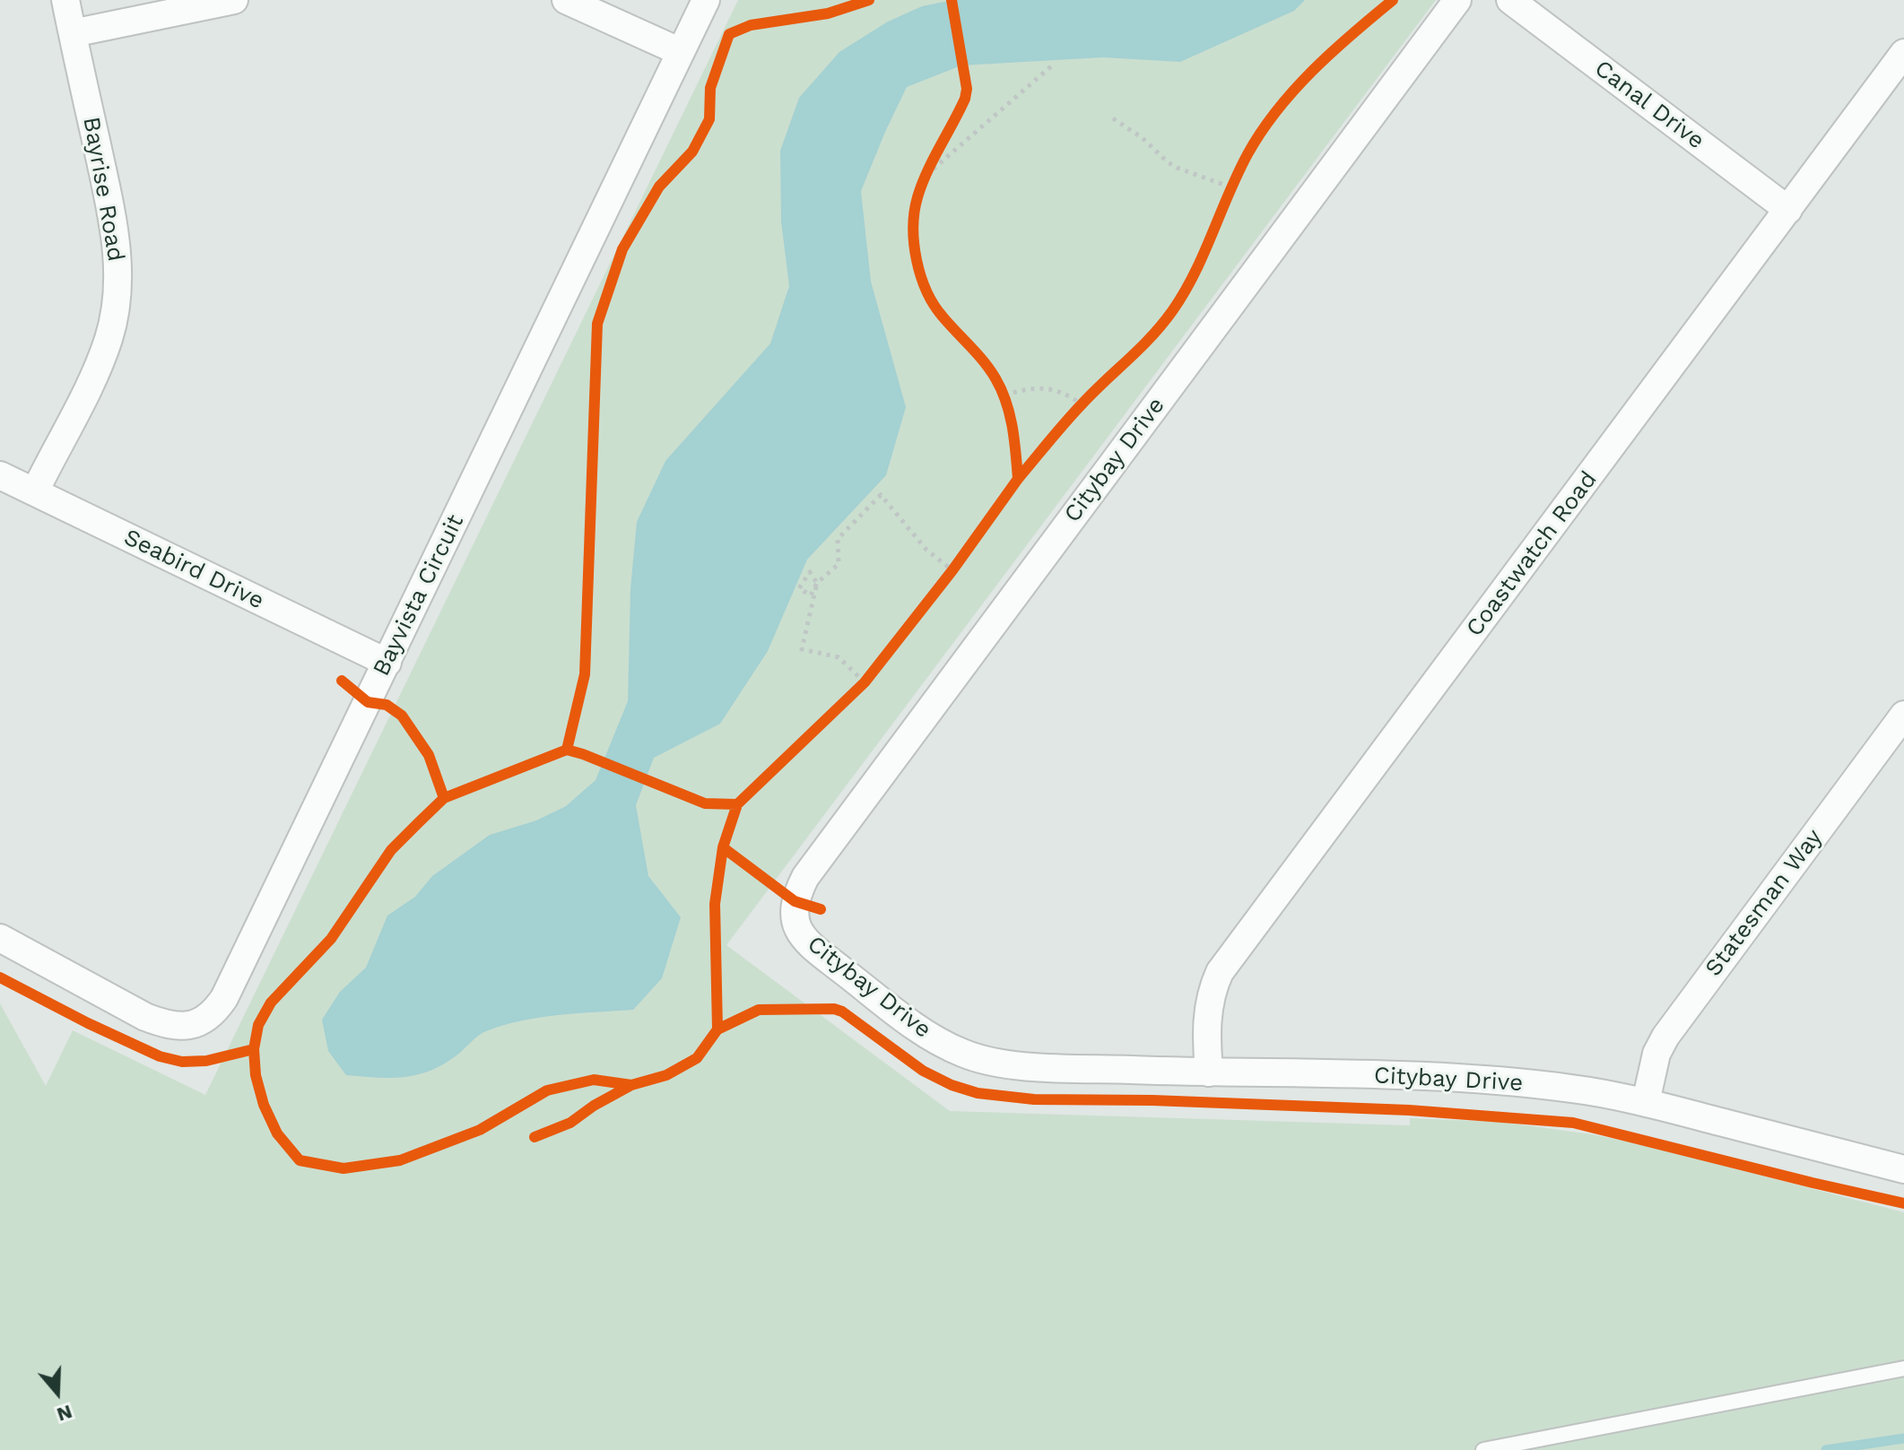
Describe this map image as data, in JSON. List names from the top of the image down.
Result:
{
  "streets": {
    "street": [
      "Canal Drive",
      "Bayrise Road",
      "Citybay Drive",
      "Coastwatch Road",
      "Seabird Drive",
      "Bayvista Circuit",
      "Statesman Way"
    ]
  },
  "crossings": [
    ["Canal Drive", "Coastwatch Road"],
    ["Bayrise Road", "Seabird Drive"],
    ["Citybay Drive", "Coastwatch Road"],
    ["Citybay Drive", "Statesman Way"],
    ["Seabird Drive", "Bayvista Circuit"]
  ],
  "north": "bottom"
}
